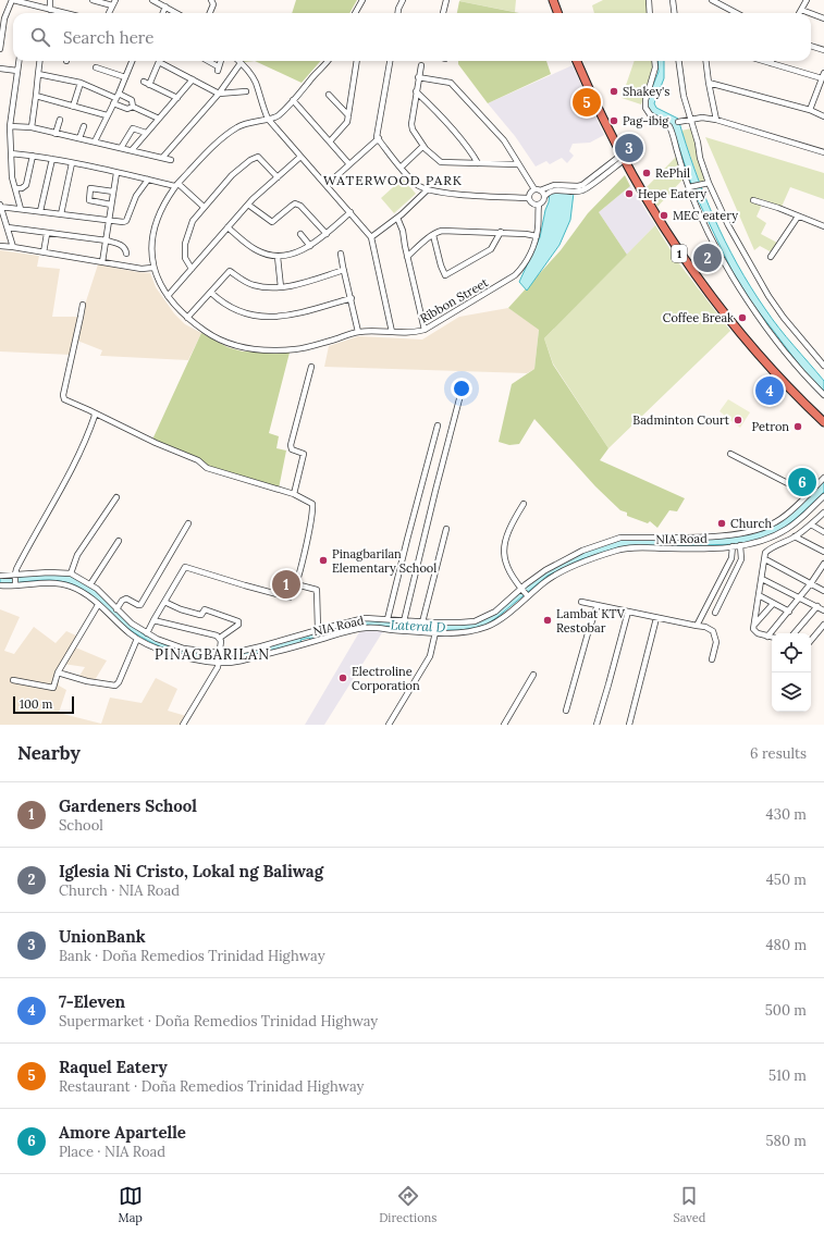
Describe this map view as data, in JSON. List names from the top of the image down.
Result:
{
  "streets": {
    "highway": ["1"],
    "street": ["Ribbon Street", "NIA Road"]
  },
  "districts": ["WATERWOOD PARK", "PINAGBARILAN"],
  "water": ["Lateral D"],
  "places": [
    "Shakey's",
    "Pag-ibig",
    "RePhil",
    "Hepe Eatery",
    "MEC eatery",
    "Coffee Break",
    "Badminton Court",
    "Petron",
    "Church",
    "Pinagbarilan Elementary School",
    "Lambat KTV Restobar",
    "Electroline Corporation"
  ],
  "scale_bar": "100 m",
  "page": {
    "search": "Search here",
    "pins": [
      "5",
      "3",
      "2",
      "4",
      "6",
      "1"
    ],
    "scale": "100 m",
    "heading": ["Nearby", "6 results"],
    "list": [
      {
        "mark": "1",
        "name": "Gardeners School",
        "note": "School",
        "value": "430 m"
      },
      {
        "mark": "2",
        "name": "Iglesia Ni Cristo, Lokal ng Baliwag",
        "note": "Church · NIA Road",
        "value": "450 m"
      },
      {
        "mark": "3",
        "name": "UnionBank",
        "note": "Bank · Doña Remedios Trinidad Highway",
        "value": "480 m"
      },
      {
        "mark": "4",
        "name": "7-Eleven",
        "note": "Supermarket · Doña Remedios Trinidad Highway",
        "value": "500 m"
      },
      {
        "mark": "5",
        "name": "Raquel Eatery",
        "note": "Restaurant · Doña Remedios Trinidad Highway",
        "value": "510 m"
      },
      {
        "mark": "6",
        "name": "Amore Apartelle",
        "note": "Place · NIA Road",
        "value": "580 m"
      }
    ],
    "nav": ["Map", "Directions", "Saved"]
  }
}
